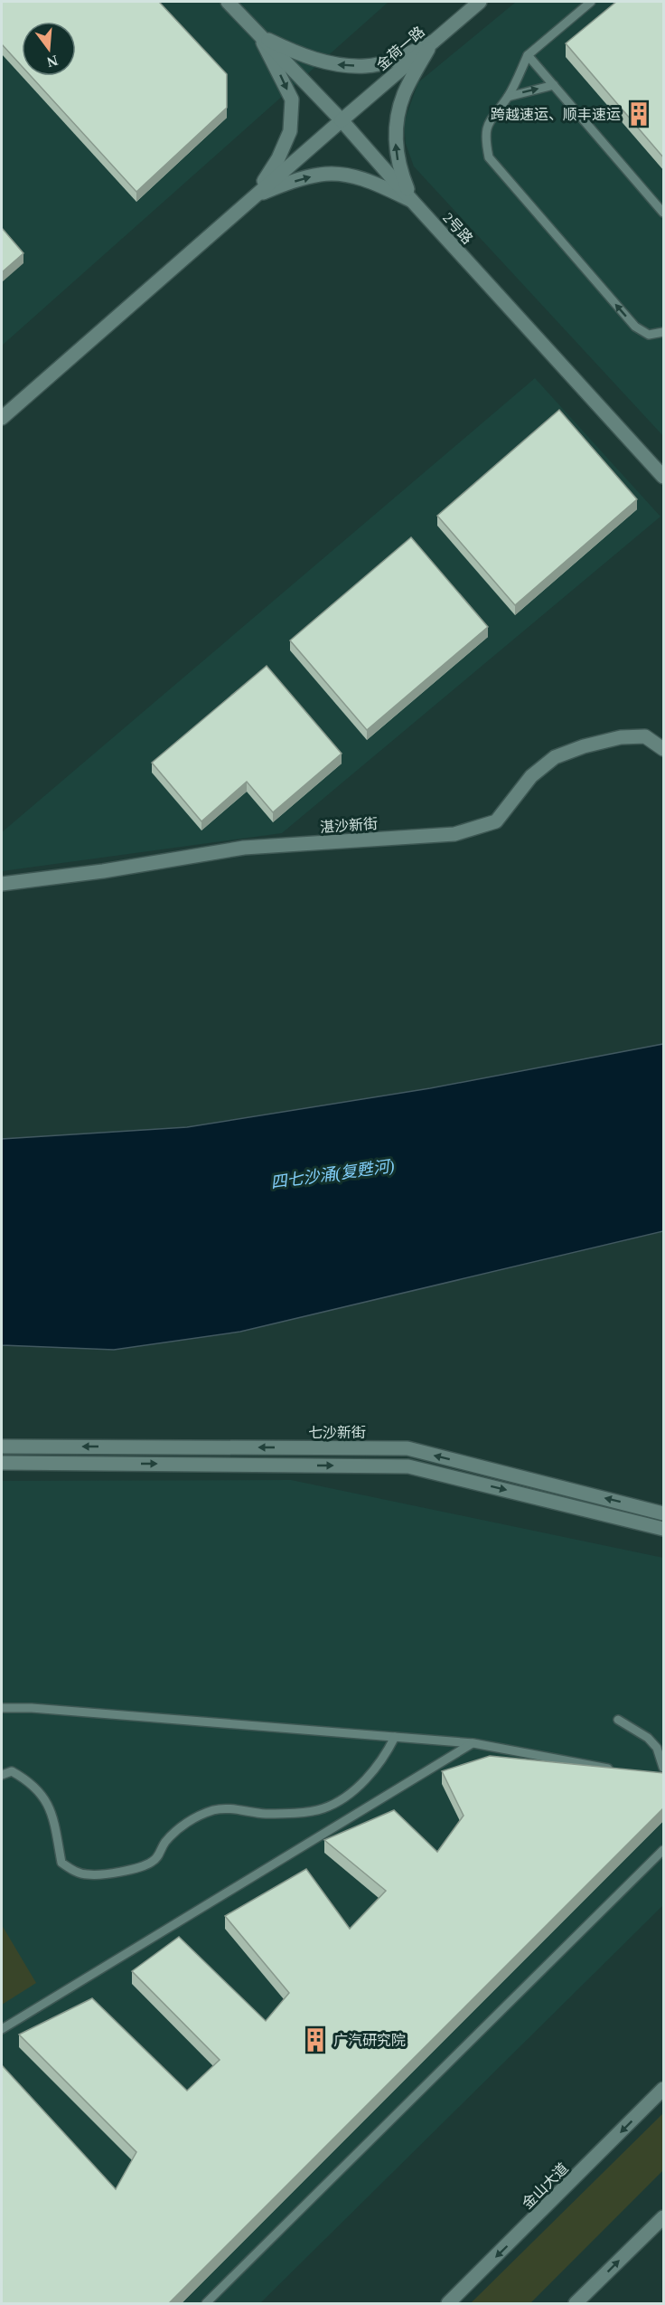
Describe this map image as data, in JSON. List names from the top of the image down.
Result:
{
  "streets": {
    "street": [
      "金荷一路",
      "2号路",
      "湛沙新街",
      "七沙新街",
      "金山大道"
    ]
  },
  "crossings": [
    ["金荷一路", "2号路"]
  ],
  "water": ["四七沙涌(复甦河)"],
  "places": {
    "building": ["跨越速运、顺丰速运", "广汽研究院"]
  },
  "north": "bottom"
}
